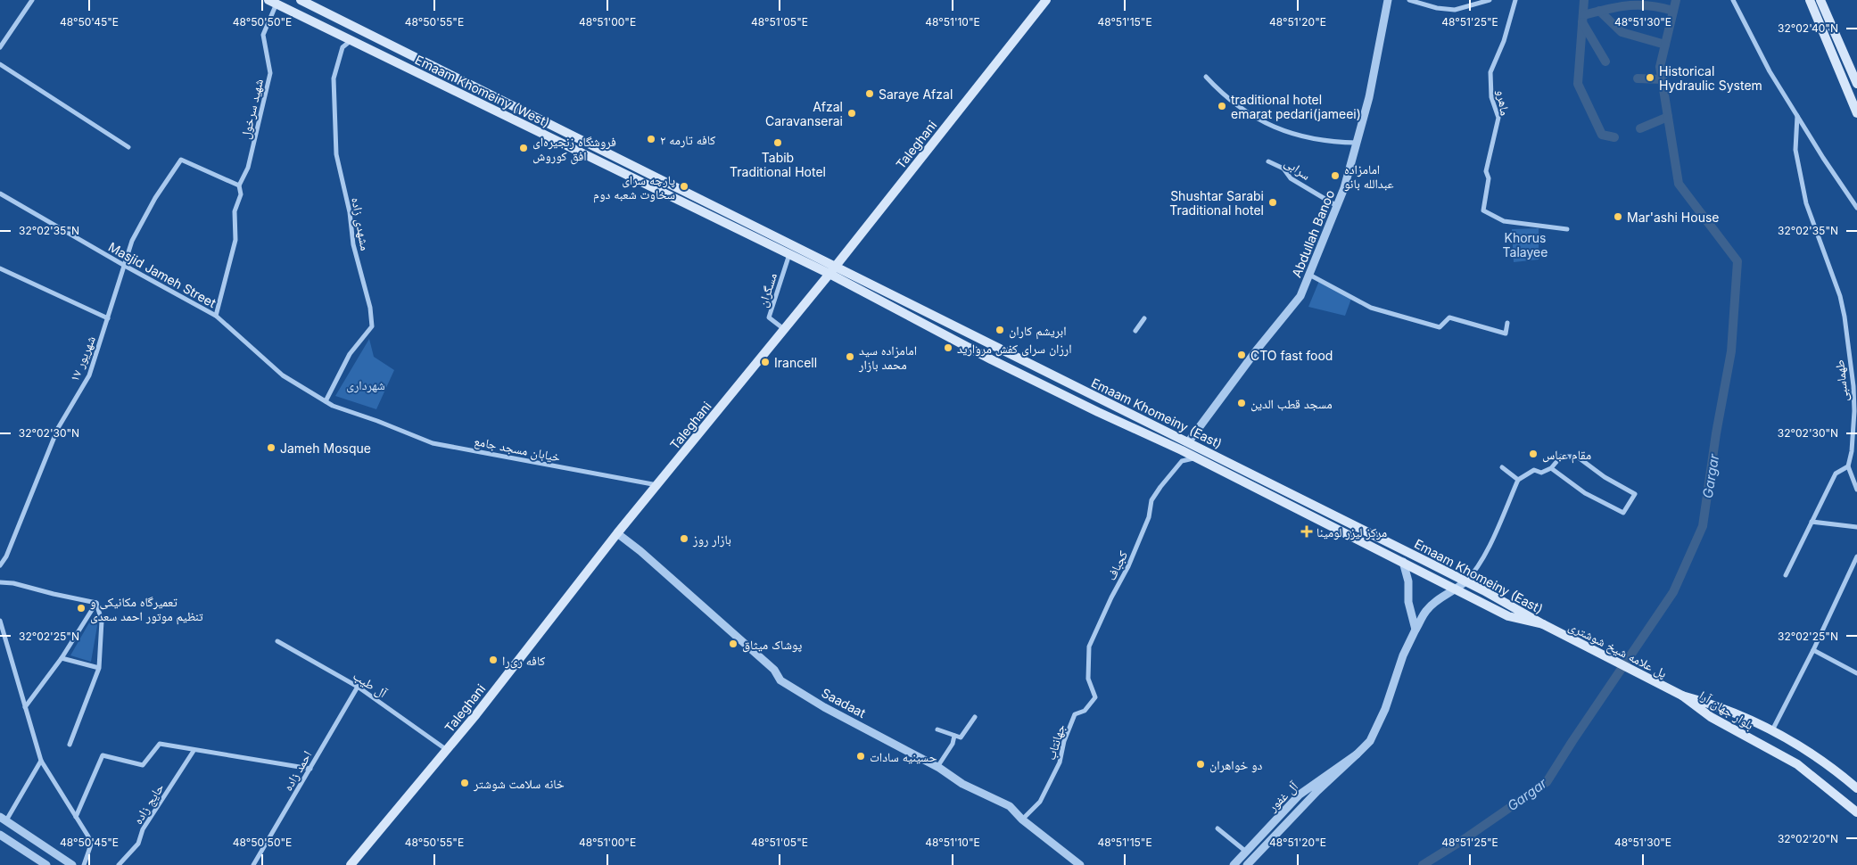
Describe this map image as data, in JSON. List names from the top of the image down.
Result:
{
  "streets": {
    "main road": [
      "Emaam Khomeiny (West)",
      "Taleghani",
      "Emaam Khomeiny (East)",
      "پل علامه شیخ شوشتری",
      "بلوار جهان آرا"
    ],
    "street": [
      "ماهرو",
      "شهید سرخول",
      "سرابی",
      "مشهدی زاده",
      "Abdullah Banoo",
      "Masjid Jameh Street",
      "مسگران",
      "۱۷ شهریور",
      "طهماسبی",
      "خیابان مسجد جامع",
      "کجباف",
      "آل طیب",
      "Saadaat",
      "جهانتاب",
      "احمد زاده",
      "آل غفور",
      "حایج زاده"
    ]
  },
  "crossings": [
    ["Emaam Khomeiny (West)", "شهید سرخول"],
    ["Emaam Khomeiny (West)", "Taleghani"],
    ["Emaam Khomeiny (West)", "مشهدی زاده"],
    ["Emaam Khomeiny (West)", "مسگران"],
    ["Emaam Khomeiny (West)", "Emaam Khomeiny (East)"],
    ["شهید سرخول", "۱۷ شهریور"],
    ["Taleghani", "Emaam Khomeiny (East)"],
    ["Taleghani", "خیابان مسجد جامع"],
    ["Taleghani", "آل طیب"],
    ["Taleghani", "Saadaat"],
    ["سرابی", "Abdullah Banoo"],
    ["مشهدی زاده", "Masjid Jameh Street"],
    ["Abdullah Banoo", "Emaam Khomeiny (East)"],
    ["Masjid Jameh Street", "۱۷ شهریور"],
    ["Masjid Jameh Street", "خیابان مسجد جامع"],
    ["Emaam Khomeiny (East)", "کجباف"],
    ["Emaam Khomeiny (East)", "پل علامه شیخ شوشتری"],
    ["Emaam Khomeiny (East)", "آل غفور"],
    ["کجباف", "جهانتاب"],
    ["پل علامه شیخ شوشتری", "بلوار جهان آرا"],
    ["آل طیب", "احمد زاده"],
    ["Saadaat", "جهانتاب"]
  ],
  "water": ["Gargar"],
  "parks": ["Khorus Talayee", "شهرداری"],
  "places": {
    "other": [
      "Historical Hydraulic System",
      "Saraye Afzal",
      "traditional hotel emarat pedari(jameei)",
      "Afzal Caravanserai",
      "کافه تارمه ۲",
      "Tabib Traditional Hotel",
      "فروشگاه زنجیره‌ای افق کوروش",
      "امامزاده عبدالله بانو",
      "پارچه سرای سخاوت شعبه دوم",
      "Shushtar Sarabi Traditional hotel",
      "Mar'ashi House",
      "ابریشم کاران",
      "ارزان سرای کفش مروارید",
      "CTO fast food",
      "امامزاده سید محمد بازار",
      "Irancell",
      "مسجد قطب الدین",
      "Jameh Mosque",
      "مقام عباس",
      "بازار روز",
      "تعمیرگاه مکانیکی و تنظیم موتور احمد سعدی",
      "پوشاک میثاق",
      "کافه‌ ری‌را",
      "حسینیه سادات",
      "دو خواهران",
      "خانه سلامت شوشتر"
    ],
    "health": ["مرکز لیزر لومینا"]
  },
  "coordinates": [
    "48°50'45\"E",
    "48°50'50\"E",
    "48°50'55\"E",
    "48°51'00\"E",
    "48°51'05\"E",
    "48°51'10\"E",
    "48°51'15\"E",
    "48°51'20\"E",
    "48°51'25\"E",
    "48°51'30\"E",
    "32°02'40\"N",
    "32°02'35\"N",
    "32°02'30\"N",
    "32°02'25\"N",
    "32°02'20\"N"
  ]
}
